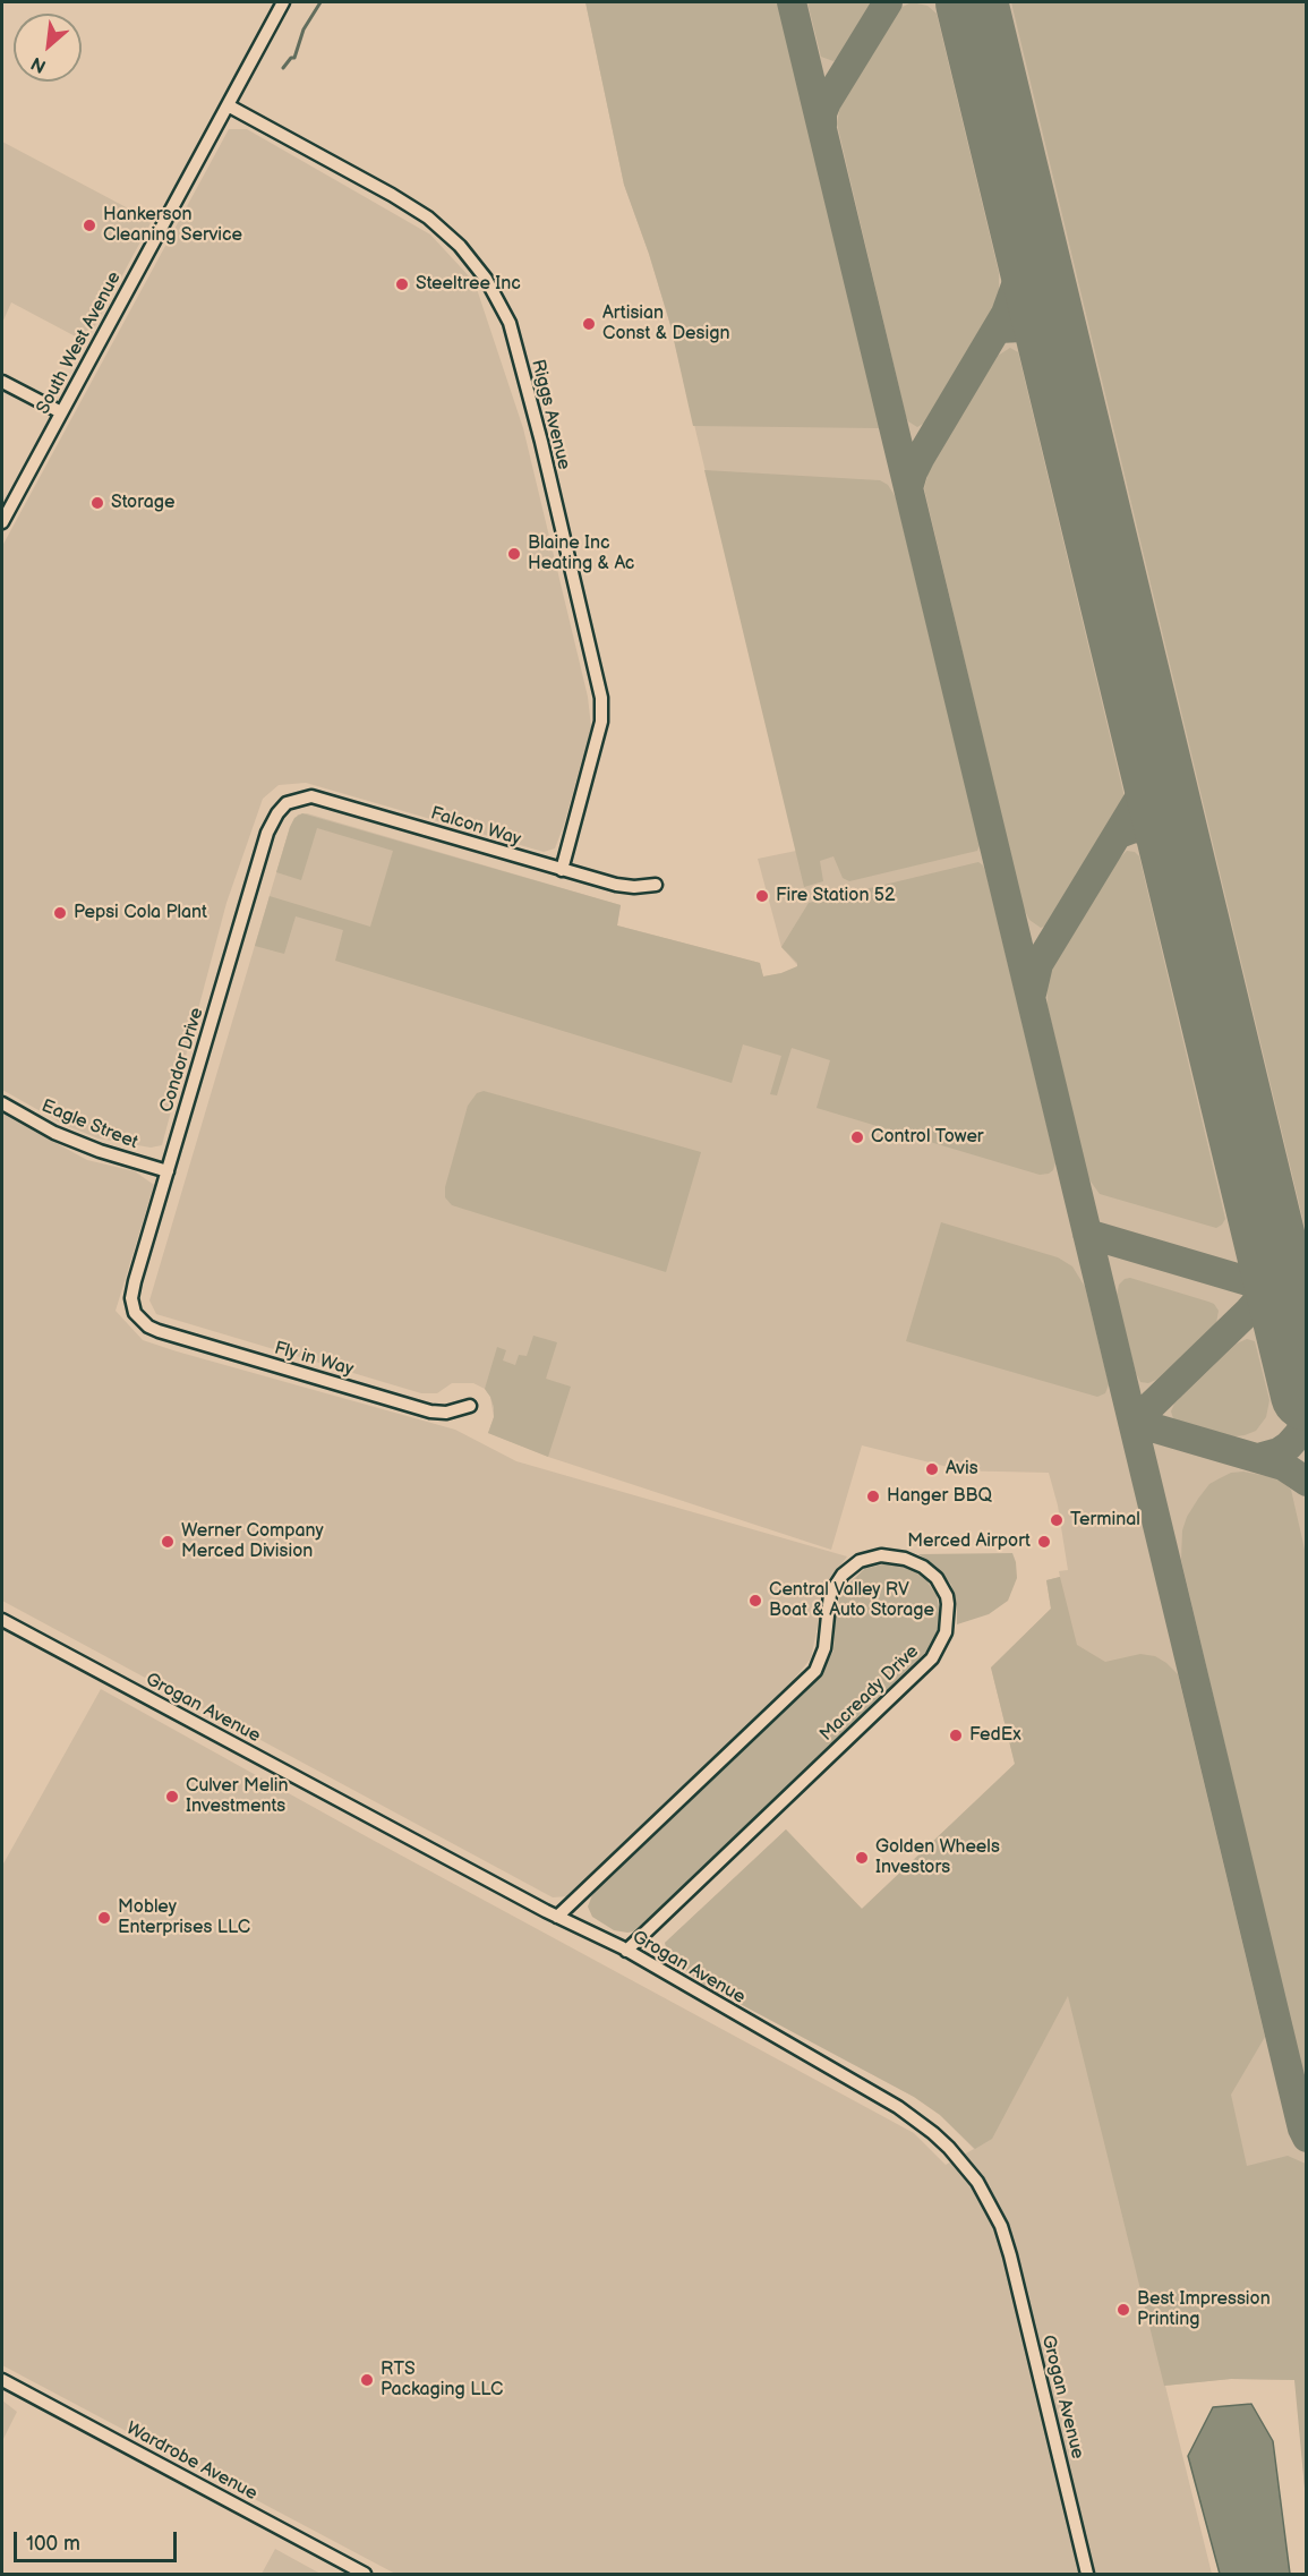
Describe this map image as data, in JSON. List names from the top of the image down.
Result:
{
  "streets": {
    "street": [
      "South West Avenue",
      "Riggs Avenue",
      "Falcon Way",
      "Condor Drive",
      "Eagle Street",
      "Fly in Way",
      "Macready Drive",
      "Grogan Avenue",
      "Wardrobe Avenue"
    ]
  },
  "crossings": [
    ["South West Avenue", "Riggs Avenue"],
    ["Riggs Avenue", "Falcon Way"],
    ["Falcon Way", "Condor Drive"],
    ["Condor Drive", "Eagle Street"],
    ["Condor Drive", "Fly in Way"],
    ["Macready Drive", "Grogan Avenue"]
  ],
  "places": [
    "Hankerson Cleaning Service",
    "Steeltree Inc",
    "Artisian Const & Design",
    "Storage",
    "Blaine Inc Heating & Ac",
    "Fire Station 52",
    "Pepsi Cola Plant",
    "Control Tower",
    "Avis",
    "Hanger BBQ",
    "Terminal",
    "Werner Company Merced Division",
    "Merced Airport",
    "Central Valley RV Boat & Auto Storage",
    "FedEx",
    "Culver Melin Investments",
    "Golden Wheels Investors",
    "Mobley Enterprises LLC",
    "Best Impression Printing",
    "RTS Packaging LLC"
  ],
  "scale_bar": "100 m",
  "north": "bottom left"
}
